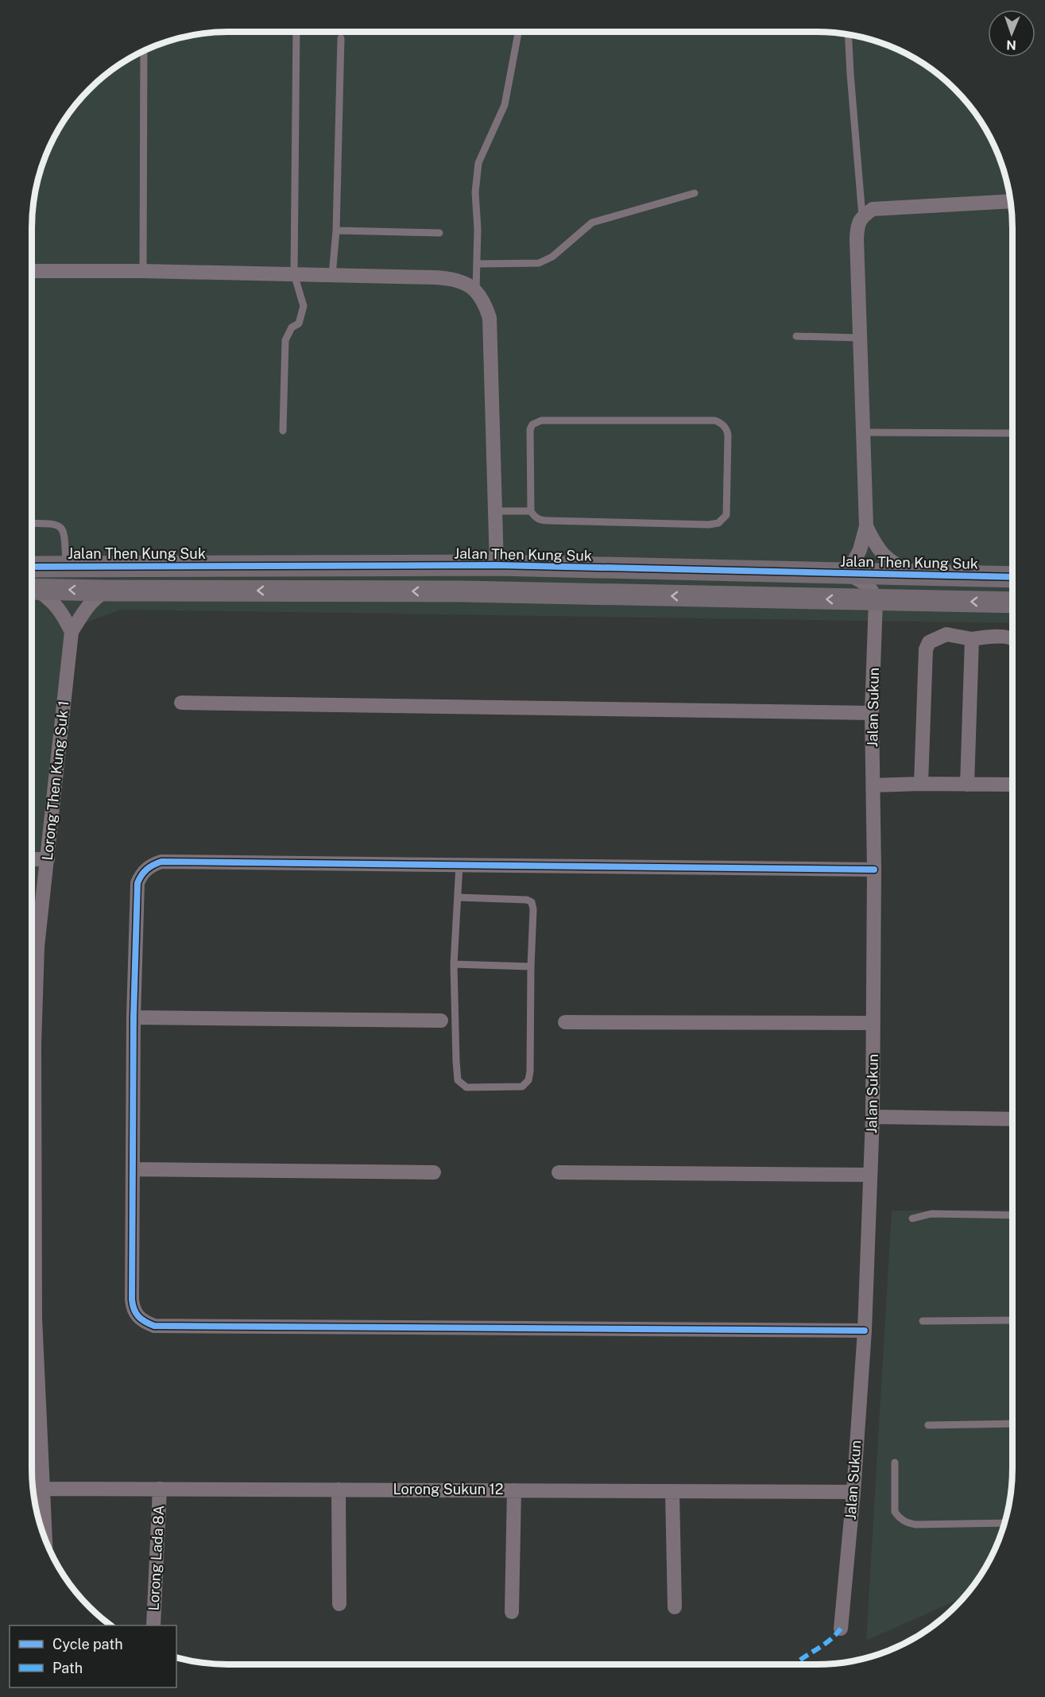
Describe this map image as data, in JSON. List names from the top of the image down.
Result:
{
  "streets": {
    "street": [
      "Jalan Then Kung Suk",
      "Jalan Sukun",
      "Lorong Then Kung Suk 1",
      "Lorong Sukun 12",
      "Lorong Lada 8A"
    ]
  },
  "crossings": [
    ["Jalan Sukun", "Lorong Sukun 12"],
    ["Lorong Then Kung Suk 1", "Lorong Sukun 12"],
    ["Lorong Sukun 12", "Lorong Lada 8A"]
  ],
  "legend": ["Cycle path", "Path"],
  "north": "bottom"
}
